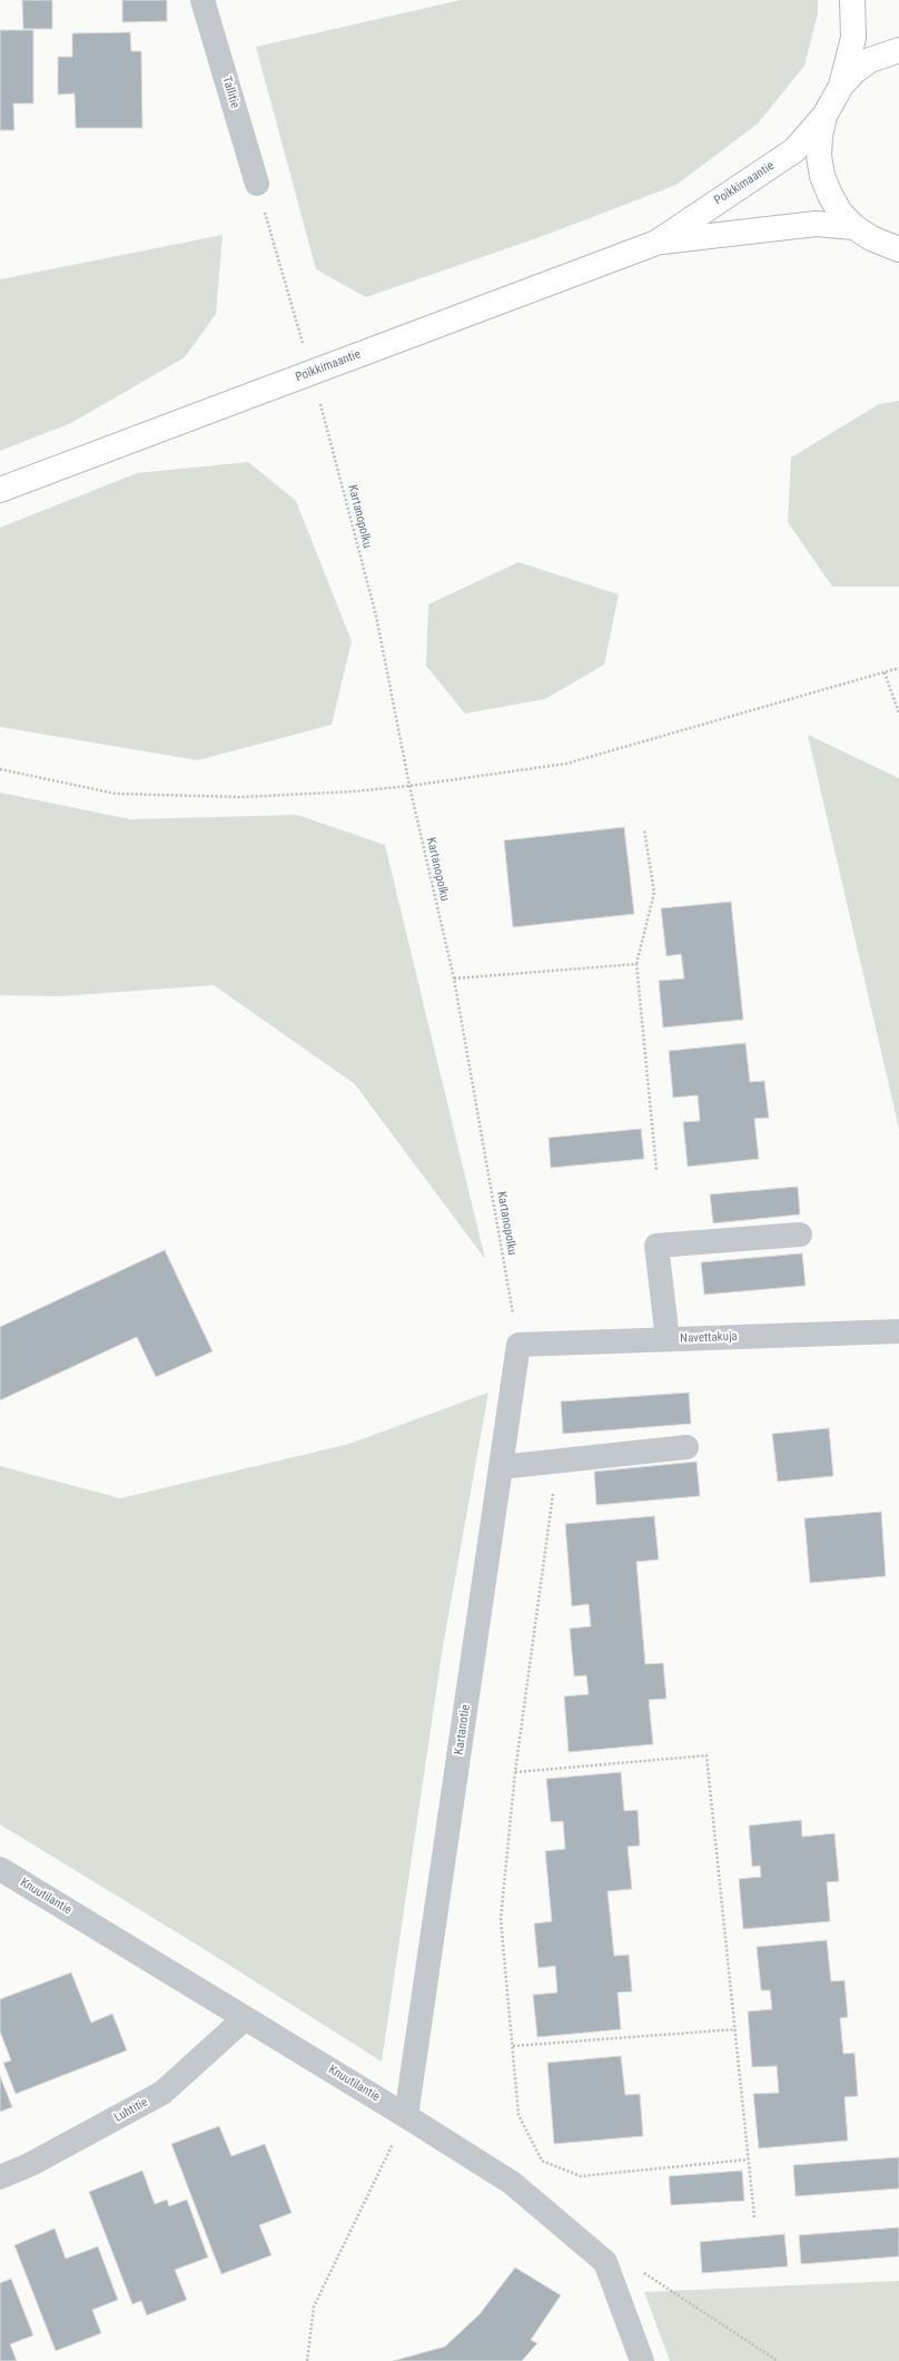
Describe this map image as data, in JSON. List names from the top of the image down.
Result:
{
  "streets": {
    "main road": ["Poikkimaantie"],
    "street": [
      "Tallitie",
      "Navettakuja",
      "Kartanotie",
      "Knuutilantie",
      "Luhtitie"
    ],
    "path": ["Kartanopolku"]
  },
  "crossings": [
    ["Kartanopolku", "Navettakuja"],
    ["Kartanopolku", "Kartanotie"],
    ["Navettakuja", "Kartanotie"],
    ["Kartanotie", "Knuutilantie"],
    ["Knuutilantie", "Luhtitie"]
  ]
}
